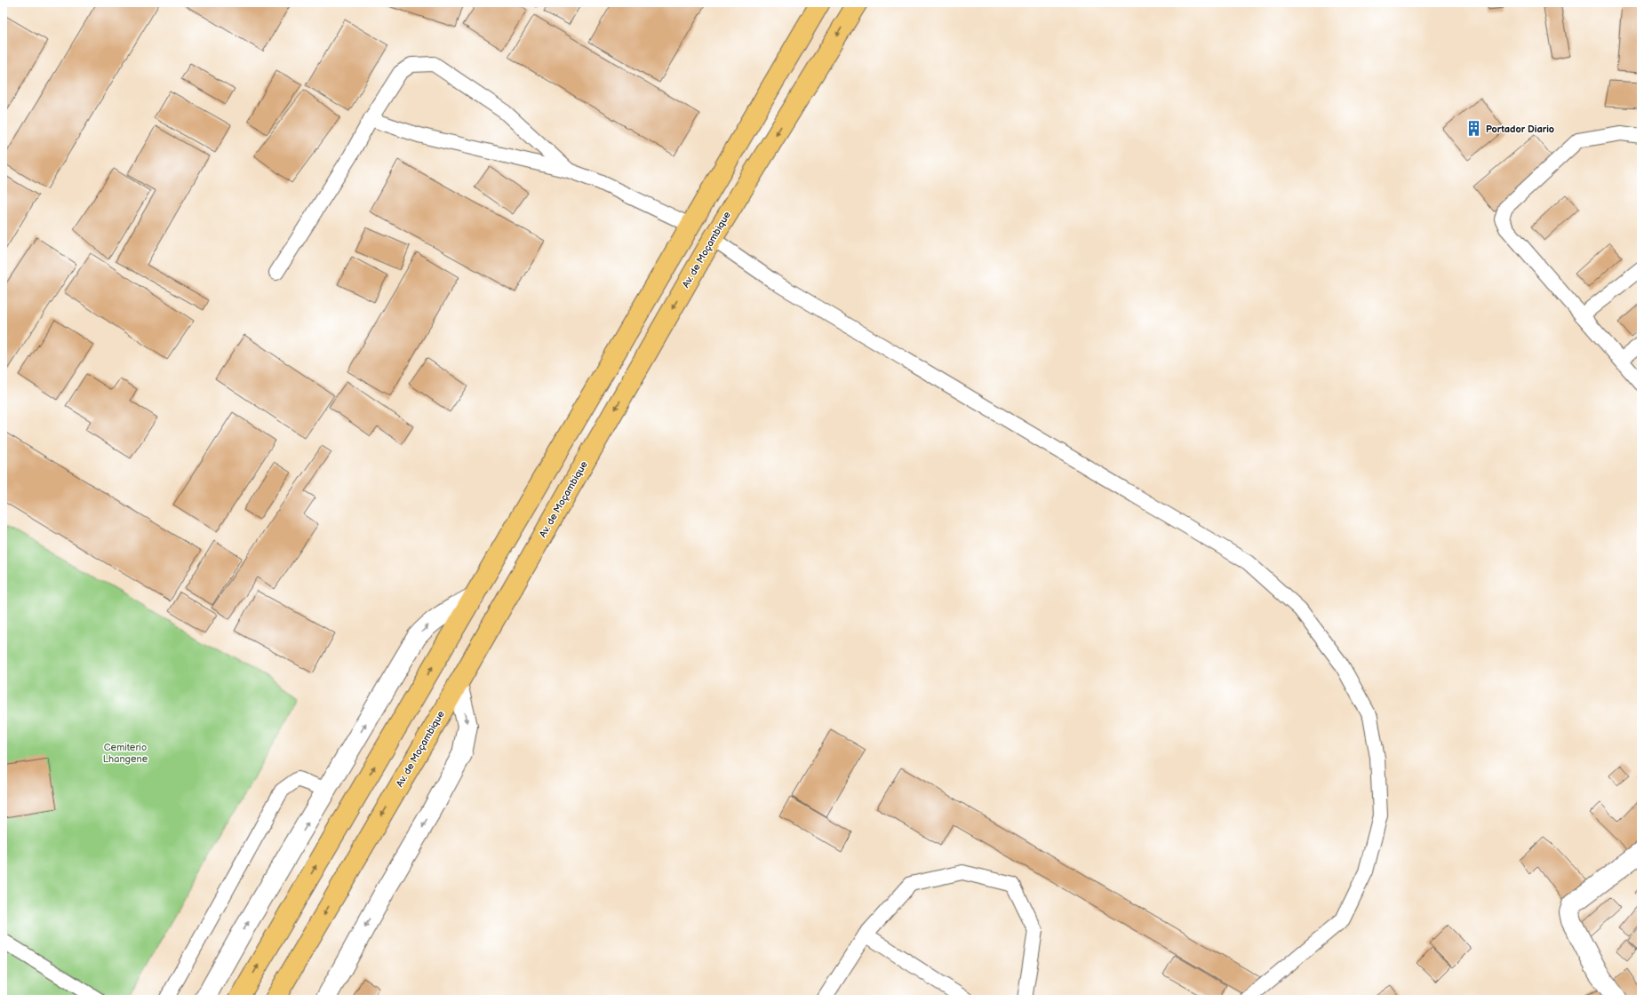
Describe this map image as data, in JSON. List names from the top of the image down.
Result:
{
  "streets": {
    "highway": ["Av. de Moçambique"]
  },
  "parks": ["Cemiterio Lhangene"],
  "places": {
    "building": ["Portador Diario"]
  }
}
